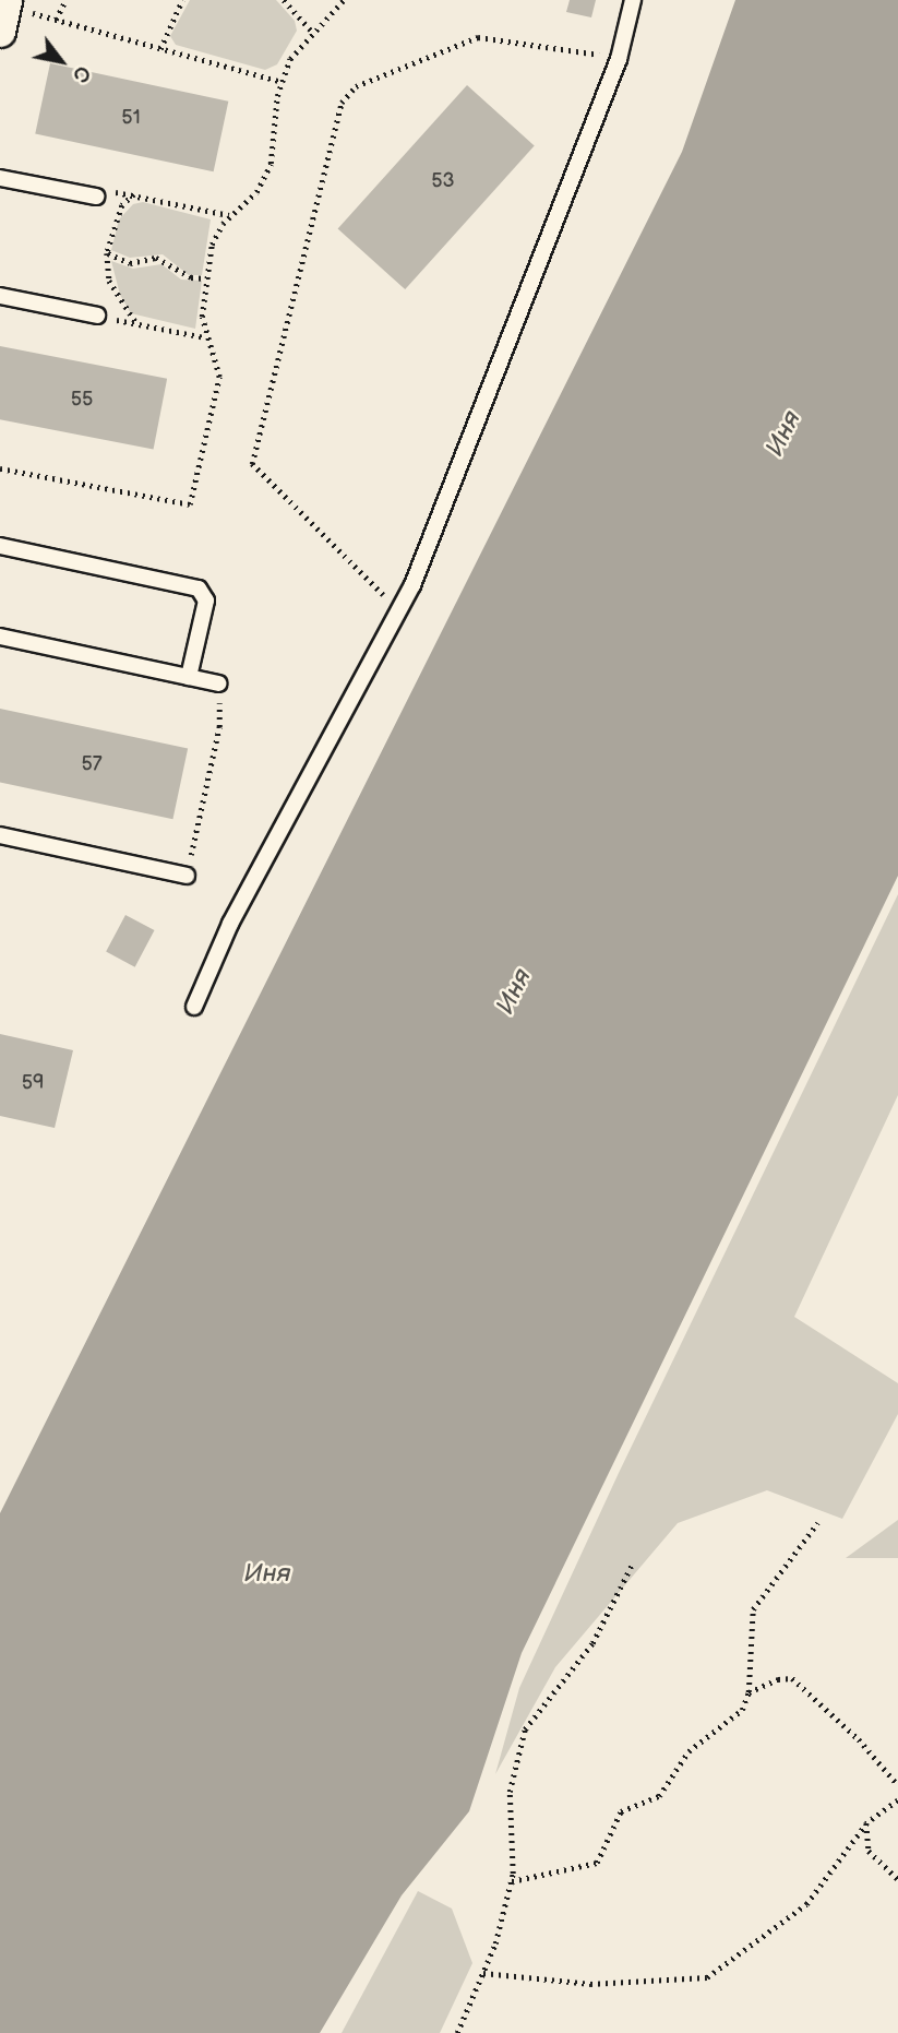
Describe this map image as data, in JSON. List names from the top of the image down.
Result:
{
  "water": ["Иня"],
  "house_numbers": [
    "51",
    "53",
    "55",
    "57",
    "59"
  ],
  "north": "bottom right"
}
